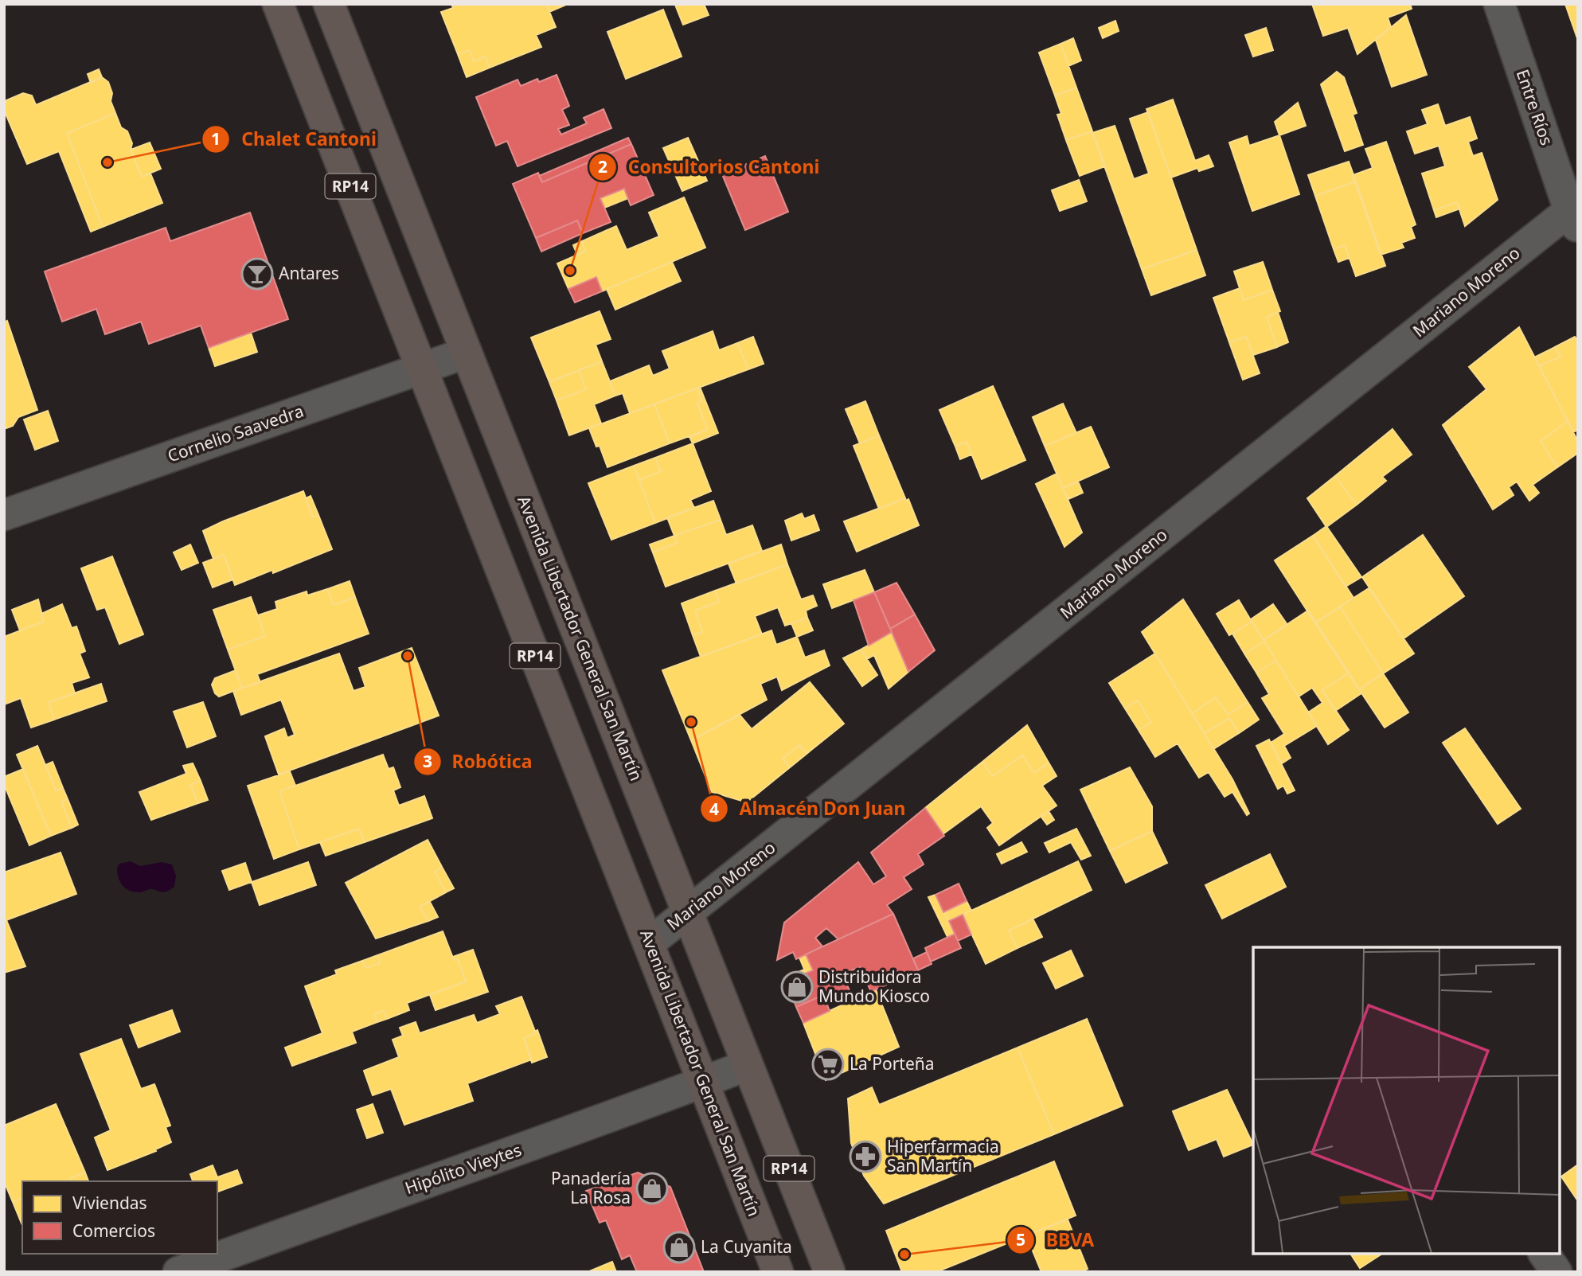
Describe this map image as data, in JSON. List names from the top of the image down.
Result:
{
  "streets": {
    "main road": ["RP14", "Avenida Libertador General San Martín"],
    "street": [
      "Entre Ríos",
      "Mariano Moreno",
      "Cornelio Saavedra",
      "Hipólito Vieytes"
    ]
  },
  "crossings": [
    ["Entre Ríos", "Mariano Moreno"],
    ["Mariano Moreno", "Avenida Libertador General San Martín"],
    ["Cornelio Saavedra", "Avenida Libertador General San Martín"],
    ["Avenida Libertador General San Martín", "Hipólito Vieytes"]
  ],
  "places": {
    "other": [
      "Chalet Cantoni",
      "Consultorios Cantoni",
      "Robótica",
      "Almacén Don Juan",
      "BBVA"
    ],
    "bar": ["Antares"],
    "shop": ["Distribuidora Mundo Kiosco", "Panadería La Rosa", "La Cuyanita"],
    "supermarket": ["La Porteña"],
    "pharmacy": ["Hiperfarmacia San Martín"]
  },
  "legend": ["Viviendas", "Comercios"]
}
